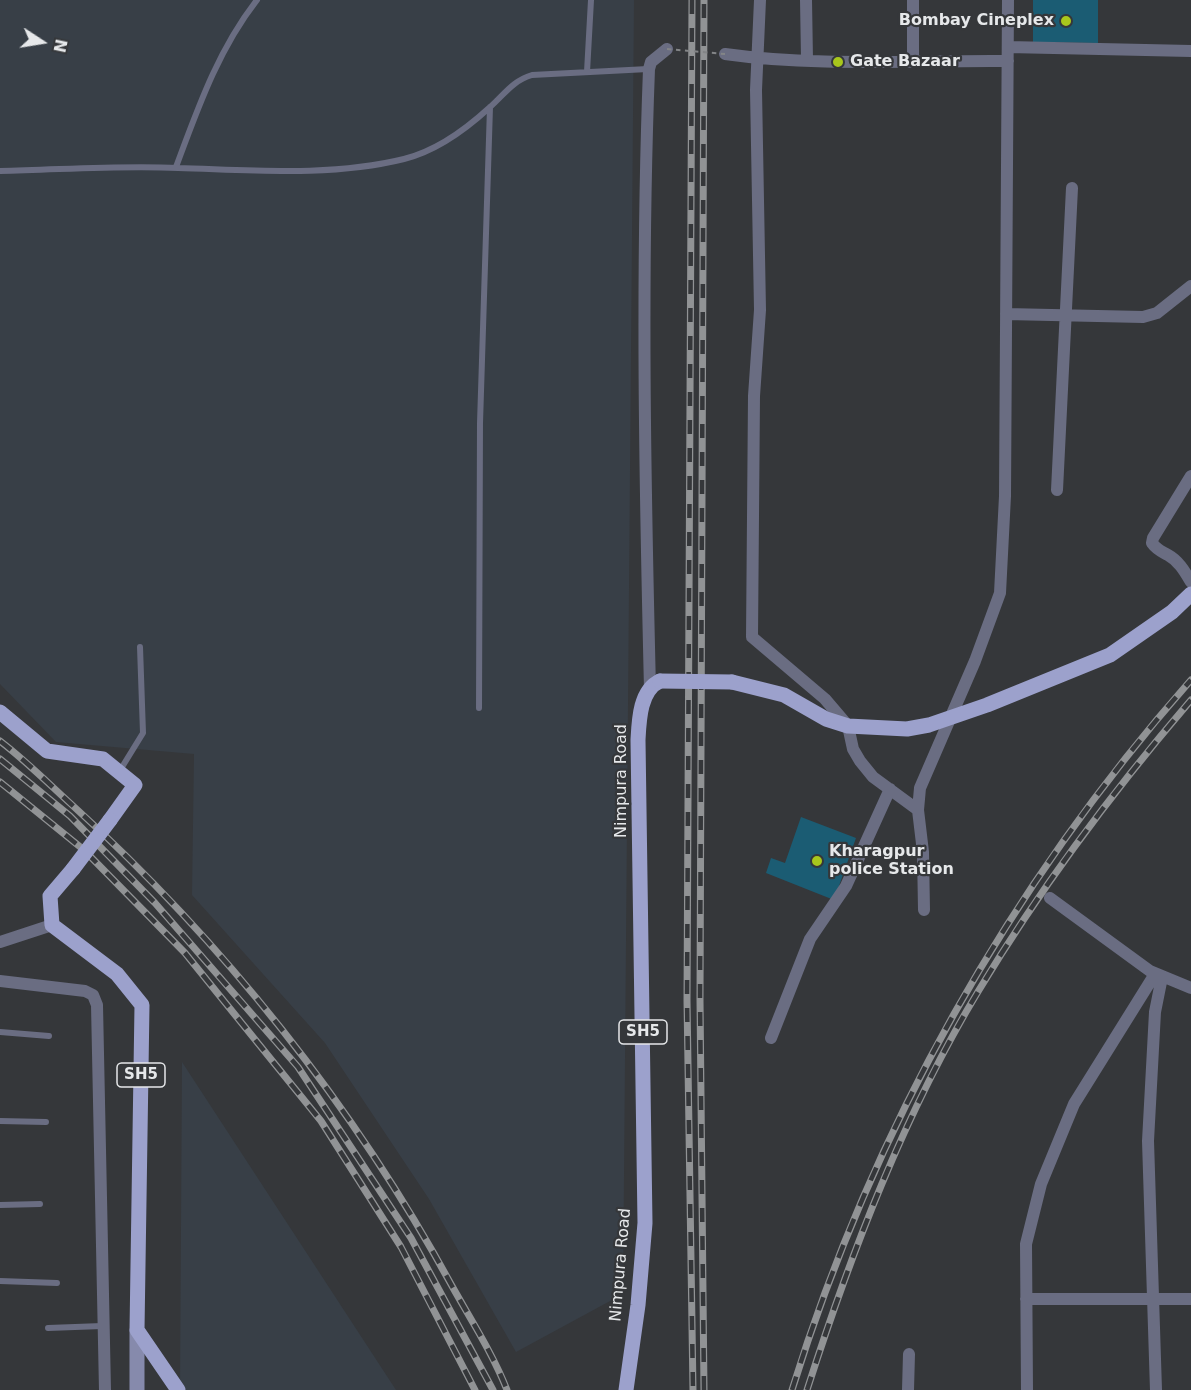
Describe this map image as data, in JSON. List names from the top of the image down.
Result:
{
  "streets": {
    "main road": ["Nimpura Road", "SH5"]
  },
  "places": ["Bombay Cineplex", "Gate Bazaar", "Kharagpur police Station"],
  "north": "right"
}
